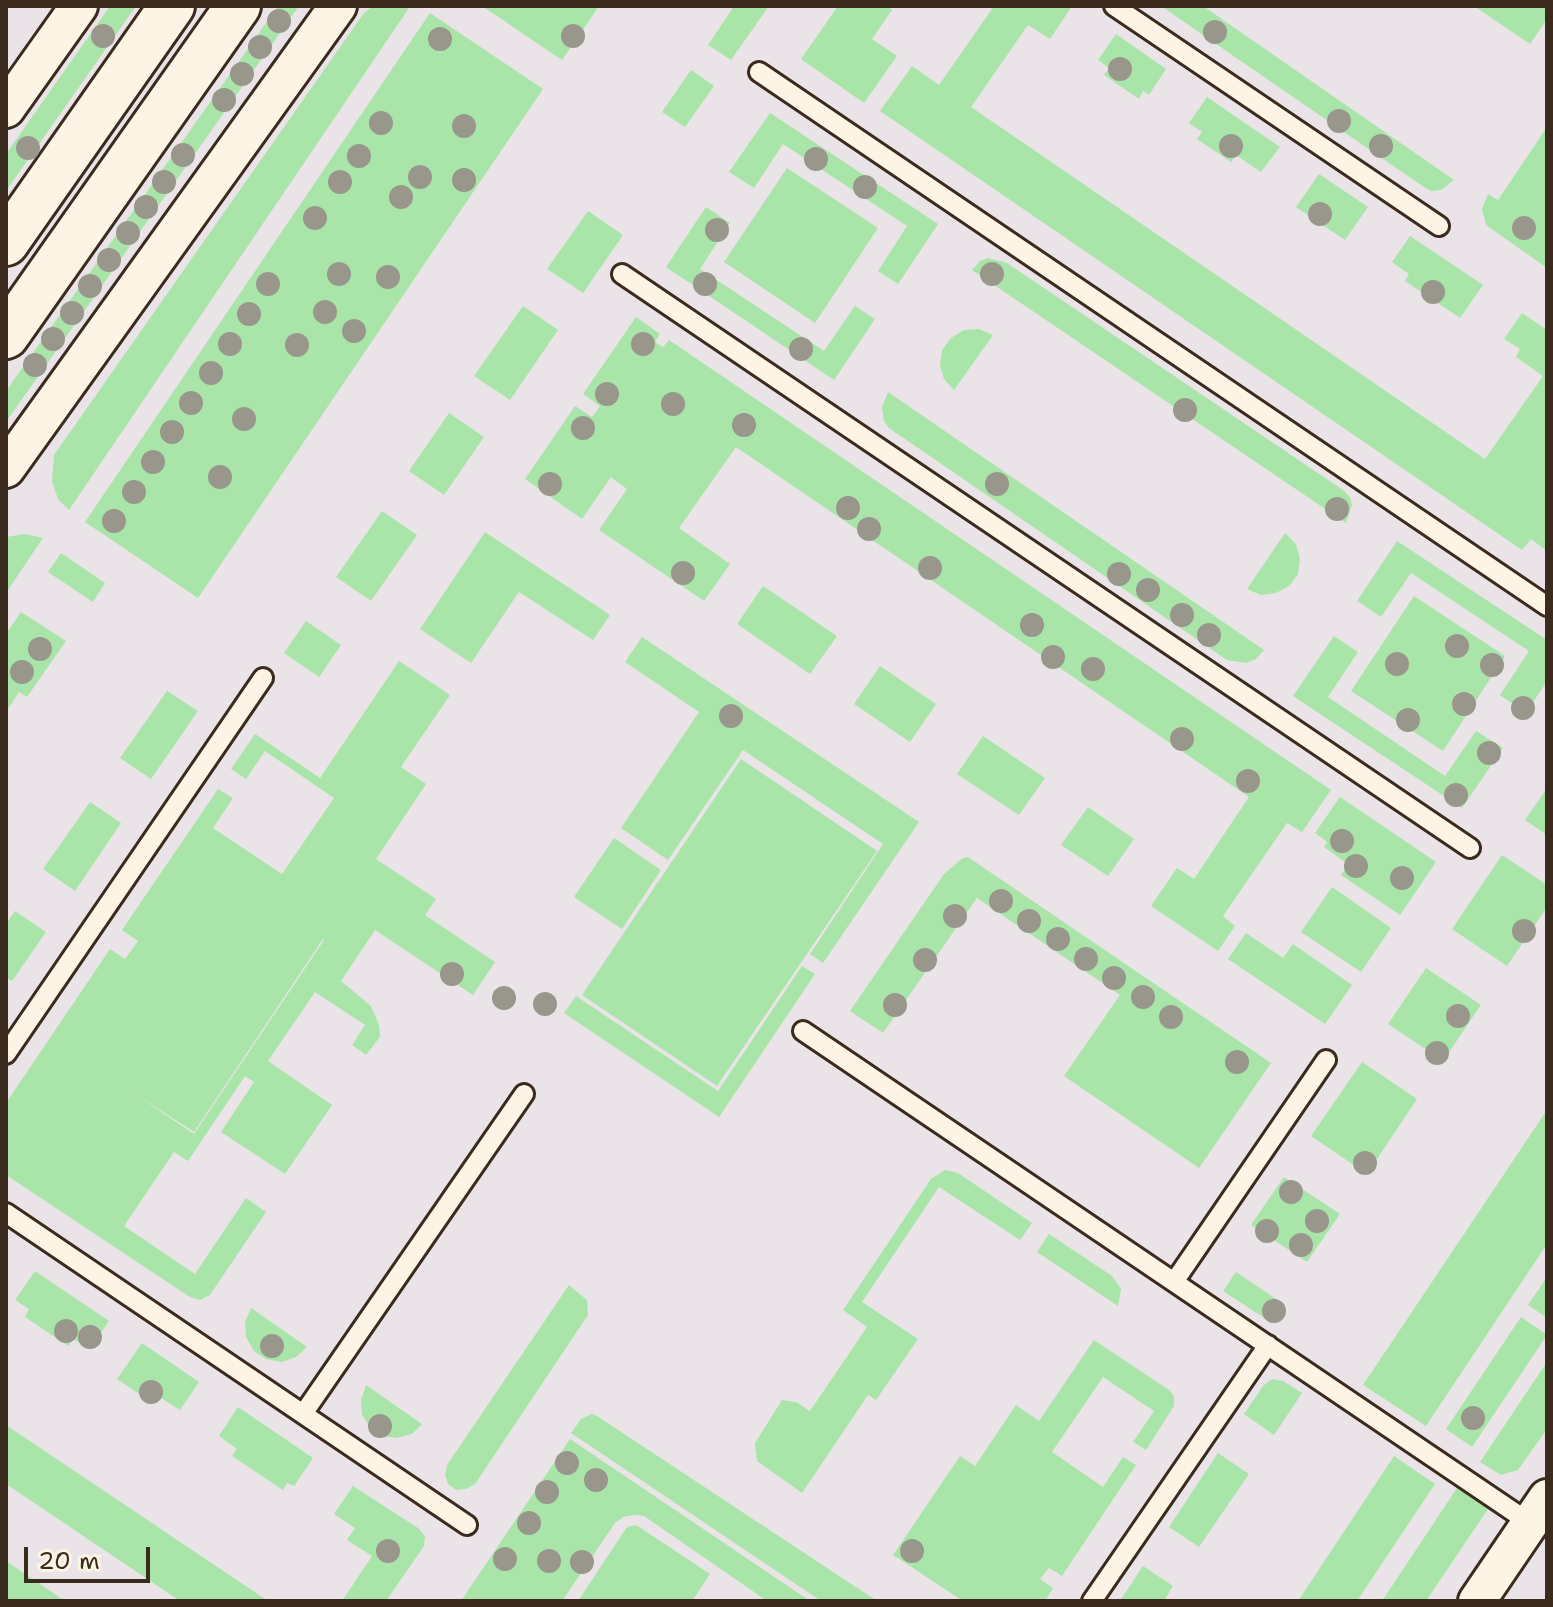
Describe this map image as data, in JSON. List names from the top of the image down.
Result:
{
  "scale_bar": "20 m"
}
